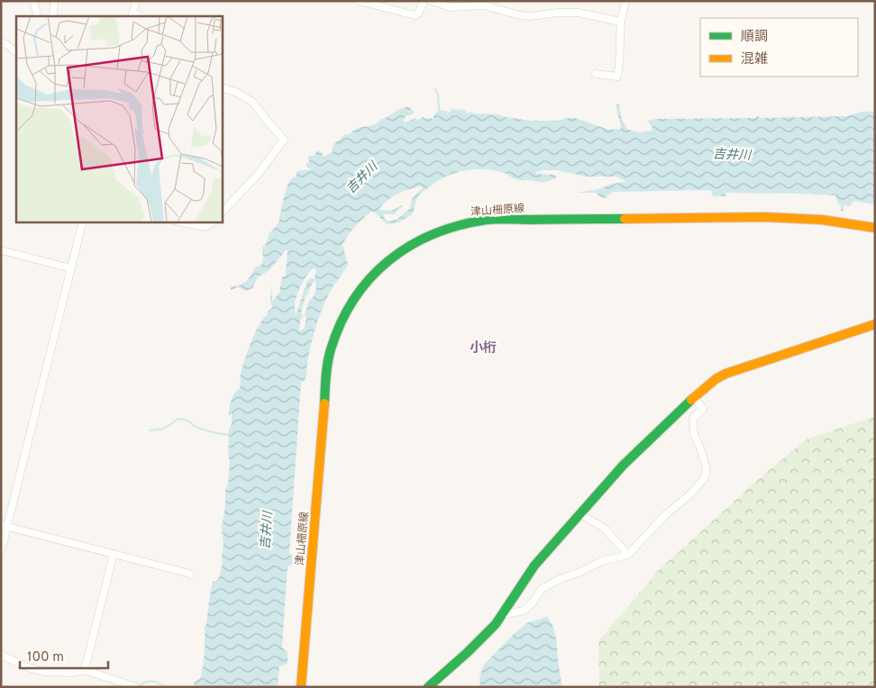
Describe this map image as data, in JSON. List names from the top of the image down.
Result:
{
  "streets": {
    "main road": ["津山柵原線"]
  },
  "districts": ["小桁"],
  "water": ["吉井川"],
  "legend": ["順調", "混雑"],
  "scale_bar": "100 m"
}
